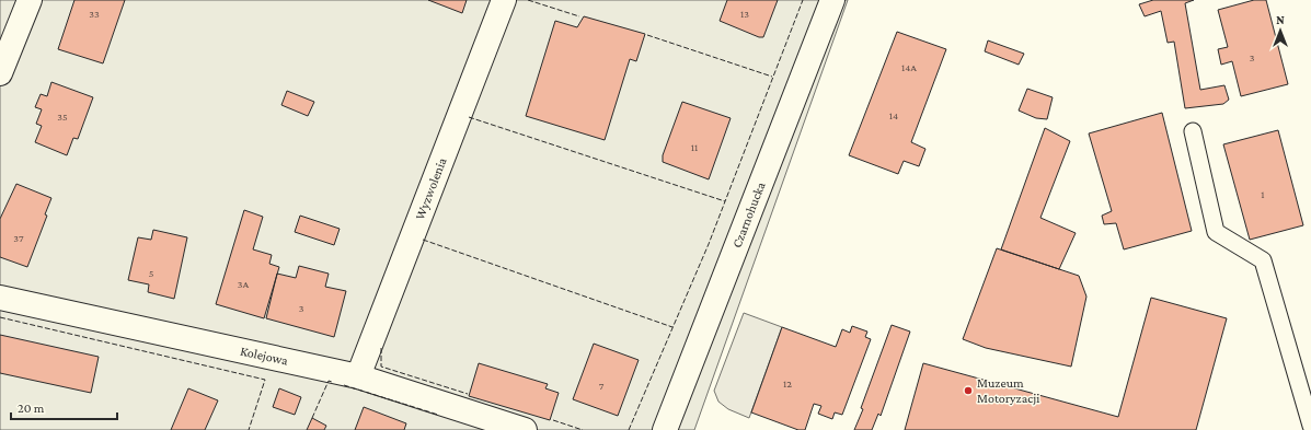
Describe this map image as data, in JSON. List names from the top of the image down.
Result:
{
  "streets": {
    "street": ["Wyzwolenia", "Czarnohucka", "Kolejowa"]
  },
  "crossings": [
    ["Wyzwolenia", "Kolejowa"]
  ],
  "places": ["Muzeum Motoryzacji"],
  "house_numbers": [
    "33",
    "13",
    "3",
    "14A",
    "14",
    "35",
    "11",
    "1",
    "37",
    "5",
    "3A",
    "3",
    "12",
    "7"
  ],
  "scale_bar": "20 m",
  "north": "top"
}
